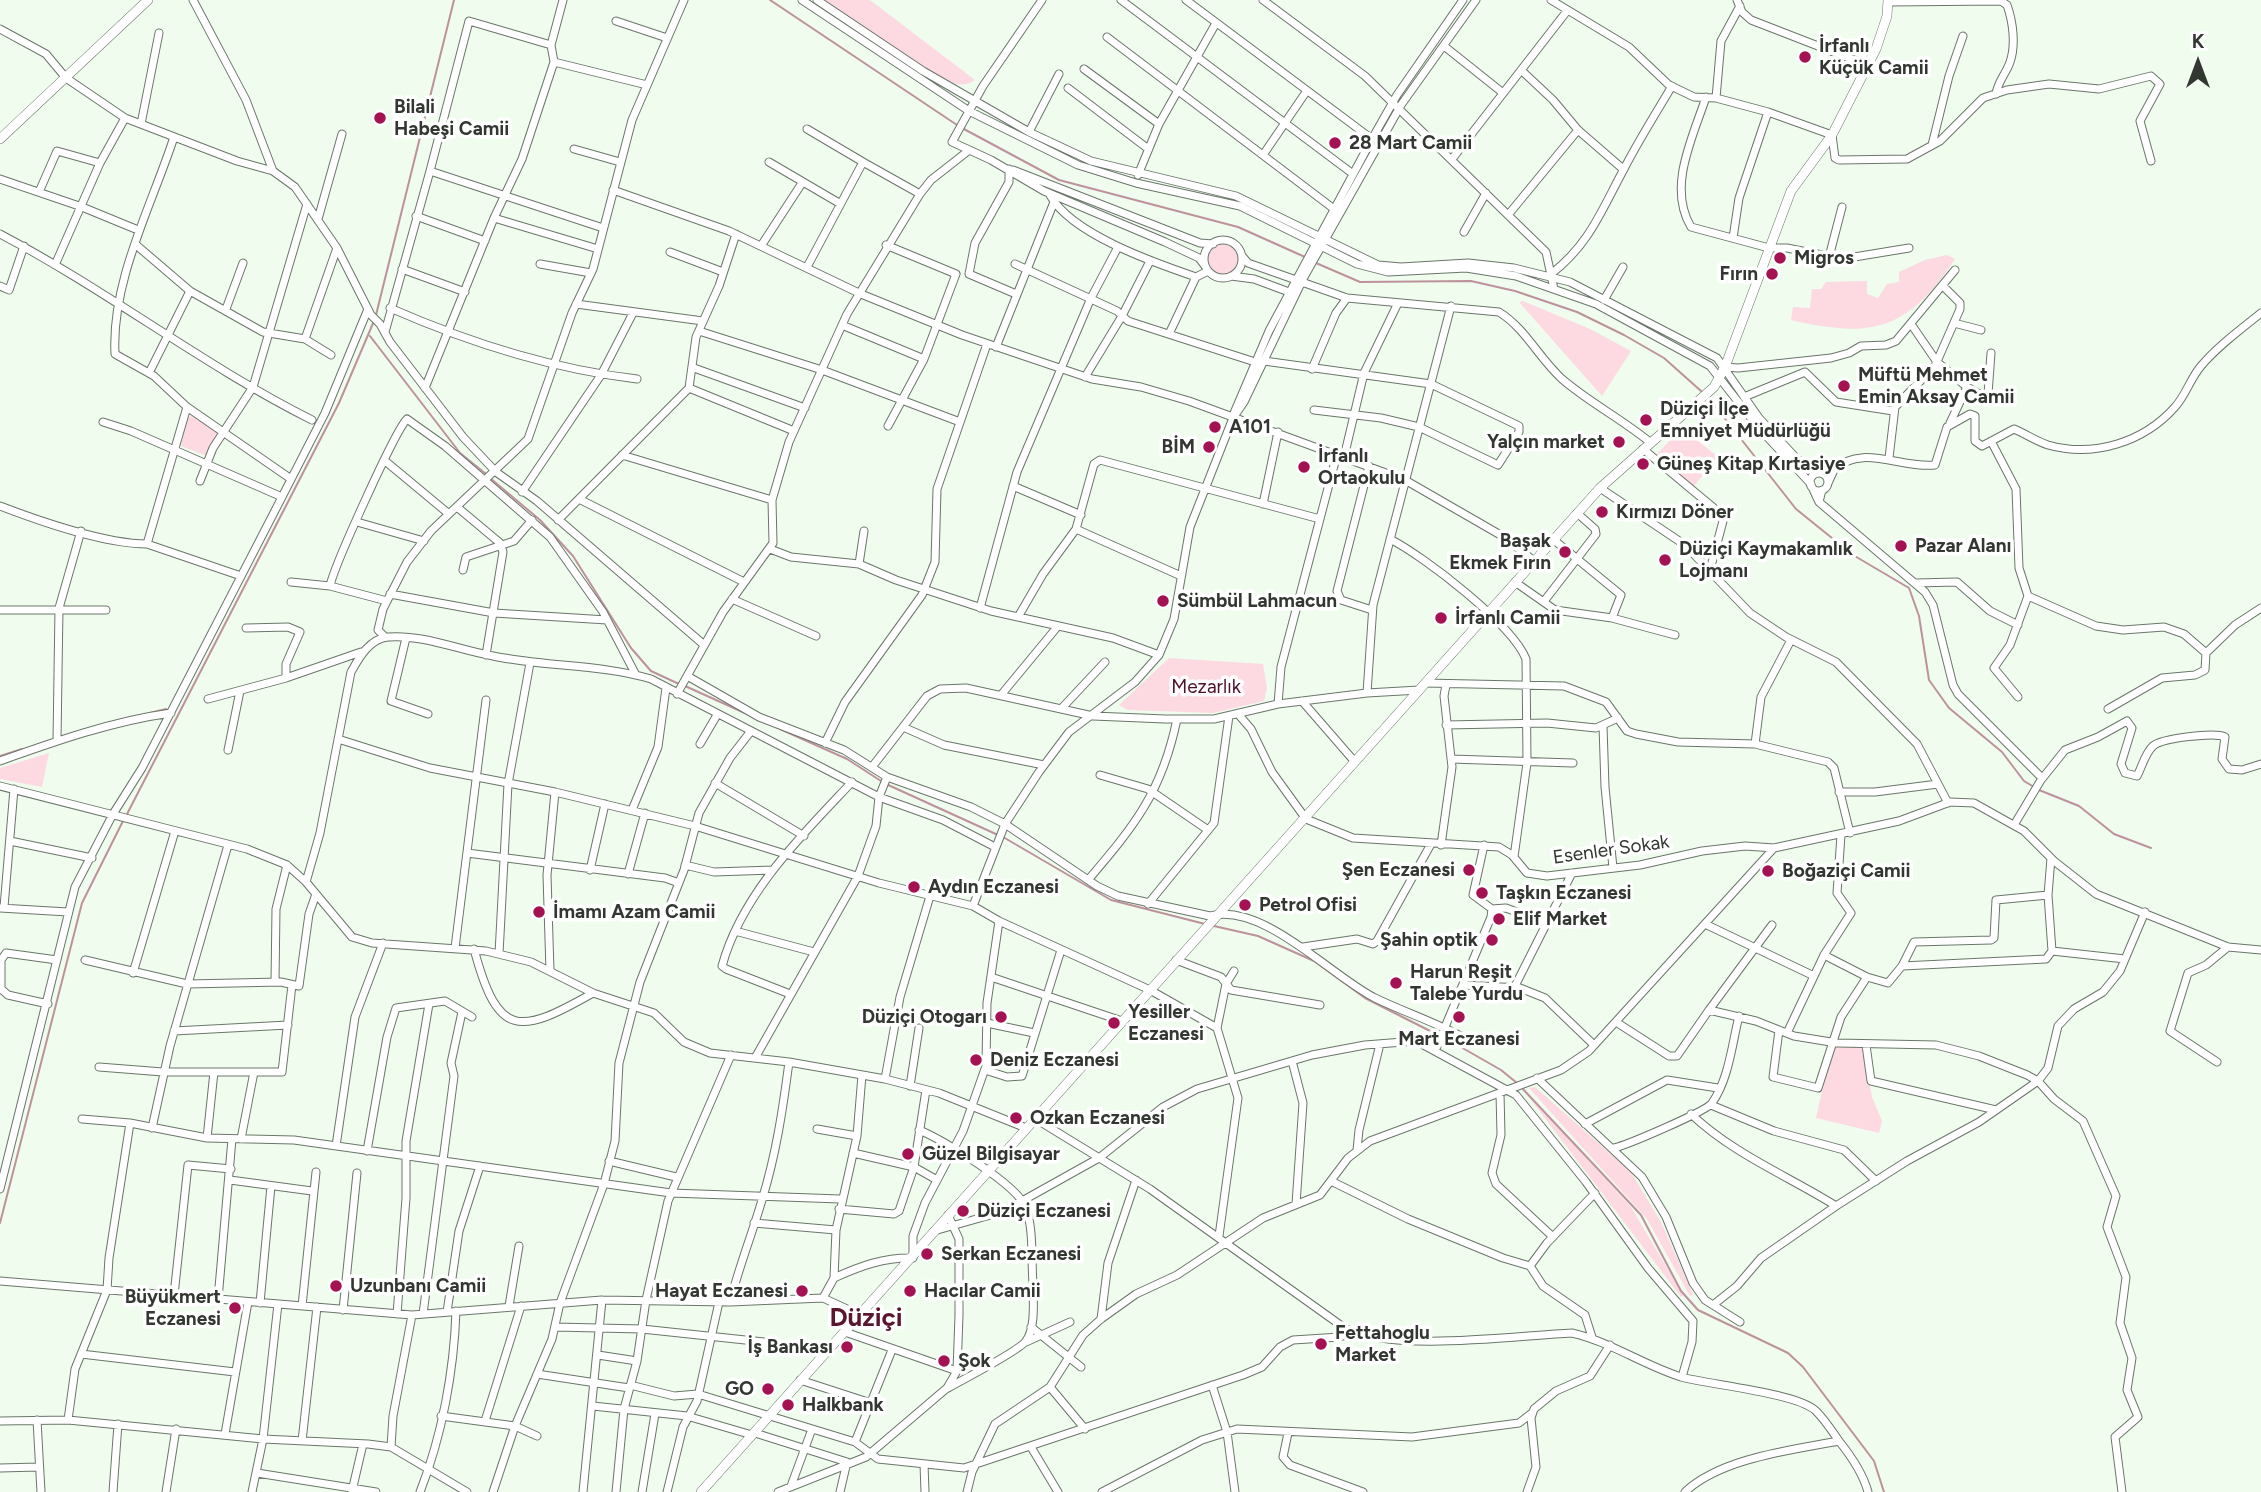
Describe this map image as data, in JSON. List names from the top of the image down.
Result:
{
  "streets": {
    "street": ["Esenler Sokak"]
  },
  "districts": ["Düziçi"],
  "parks": ["Mezarlık"],
  "places": [
    "İrfanlı Küçük Camii",
    "Bilali Habeşi Camii",
    "28 Mart Camii",
    "Migros",
    "Fırın",
    "Müftü Mehmet Emin Aksay Camii",
    "Düziçi İlçe Emniyet Müdürlüğü",
    "A101",
    "Yalçın market",
    "BİM",
    "Güneş Kitap Kırtasiye",
    "İrfanlı Ortaokulu",
    "Kırmızı Döner",
    "Pazar Alanı",
    "Başak Ekmek Fırın",
    "Düziçi Kaymakamlık Lojmanı",
    "Sümbül Lahmacun",
    "İrfanlı Camii",
    "Şen Eczanesi",
    "Boğaziçi Camii",
    "Aydın Eczanesi",
    "Taşkın Eczanesi",
    "Petrol Ofisi",
    "İmamı Azam Camii",
    "Elif Market",
    "Şahin optik",
    "Harun Reşit Talebe Yurdu",
    "Düziçi Otogarı",
    "Mart Eczanesi",
    "Yesiller Eczanesi",
    "Deniz Eczanesi",
    "Ozkan Eczanesi",
    "Güzel Bilgisayar",
    "Düziçi Eczanesi",
    "Serkan Eczanesi",
    "Uzunbanı Camii",
    "Hayat Eczanesi",
    "Hacılar Camii",
    "Büyükmert Eczanesi",
    "Fettahoglu Market",
    "İş Bankası",
    "Şok",
    "GO",
    "Halkbank"
  ],
  "north": "top"
}
